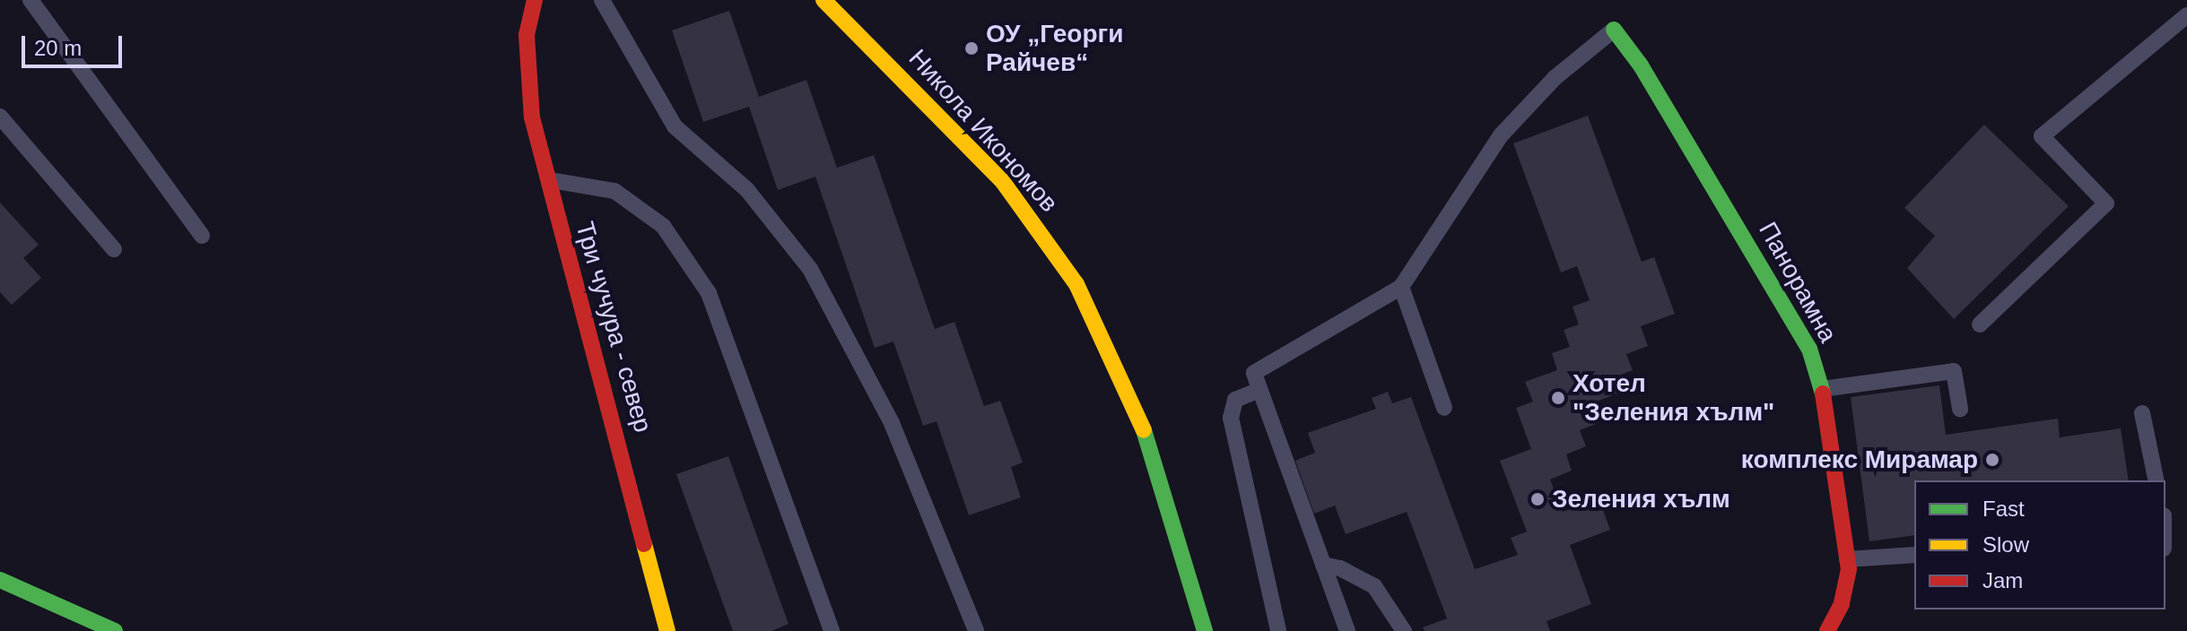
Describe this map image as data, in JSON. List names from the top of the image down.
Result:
{
  "streets": {
    "street": ["Никола Икономов", "Панорамна", "Три чучура - север"]
  },
  "places": [
    "ОУ „Георги Райчев“",
    "Хотел \"Зеления хълм\"",
    "комплекс Мирамар",
    "Зеления хълм"
  ],
  "legend": ["Fast", "Slow", "Jam"],
  "scale_bar": "20 m"
}
